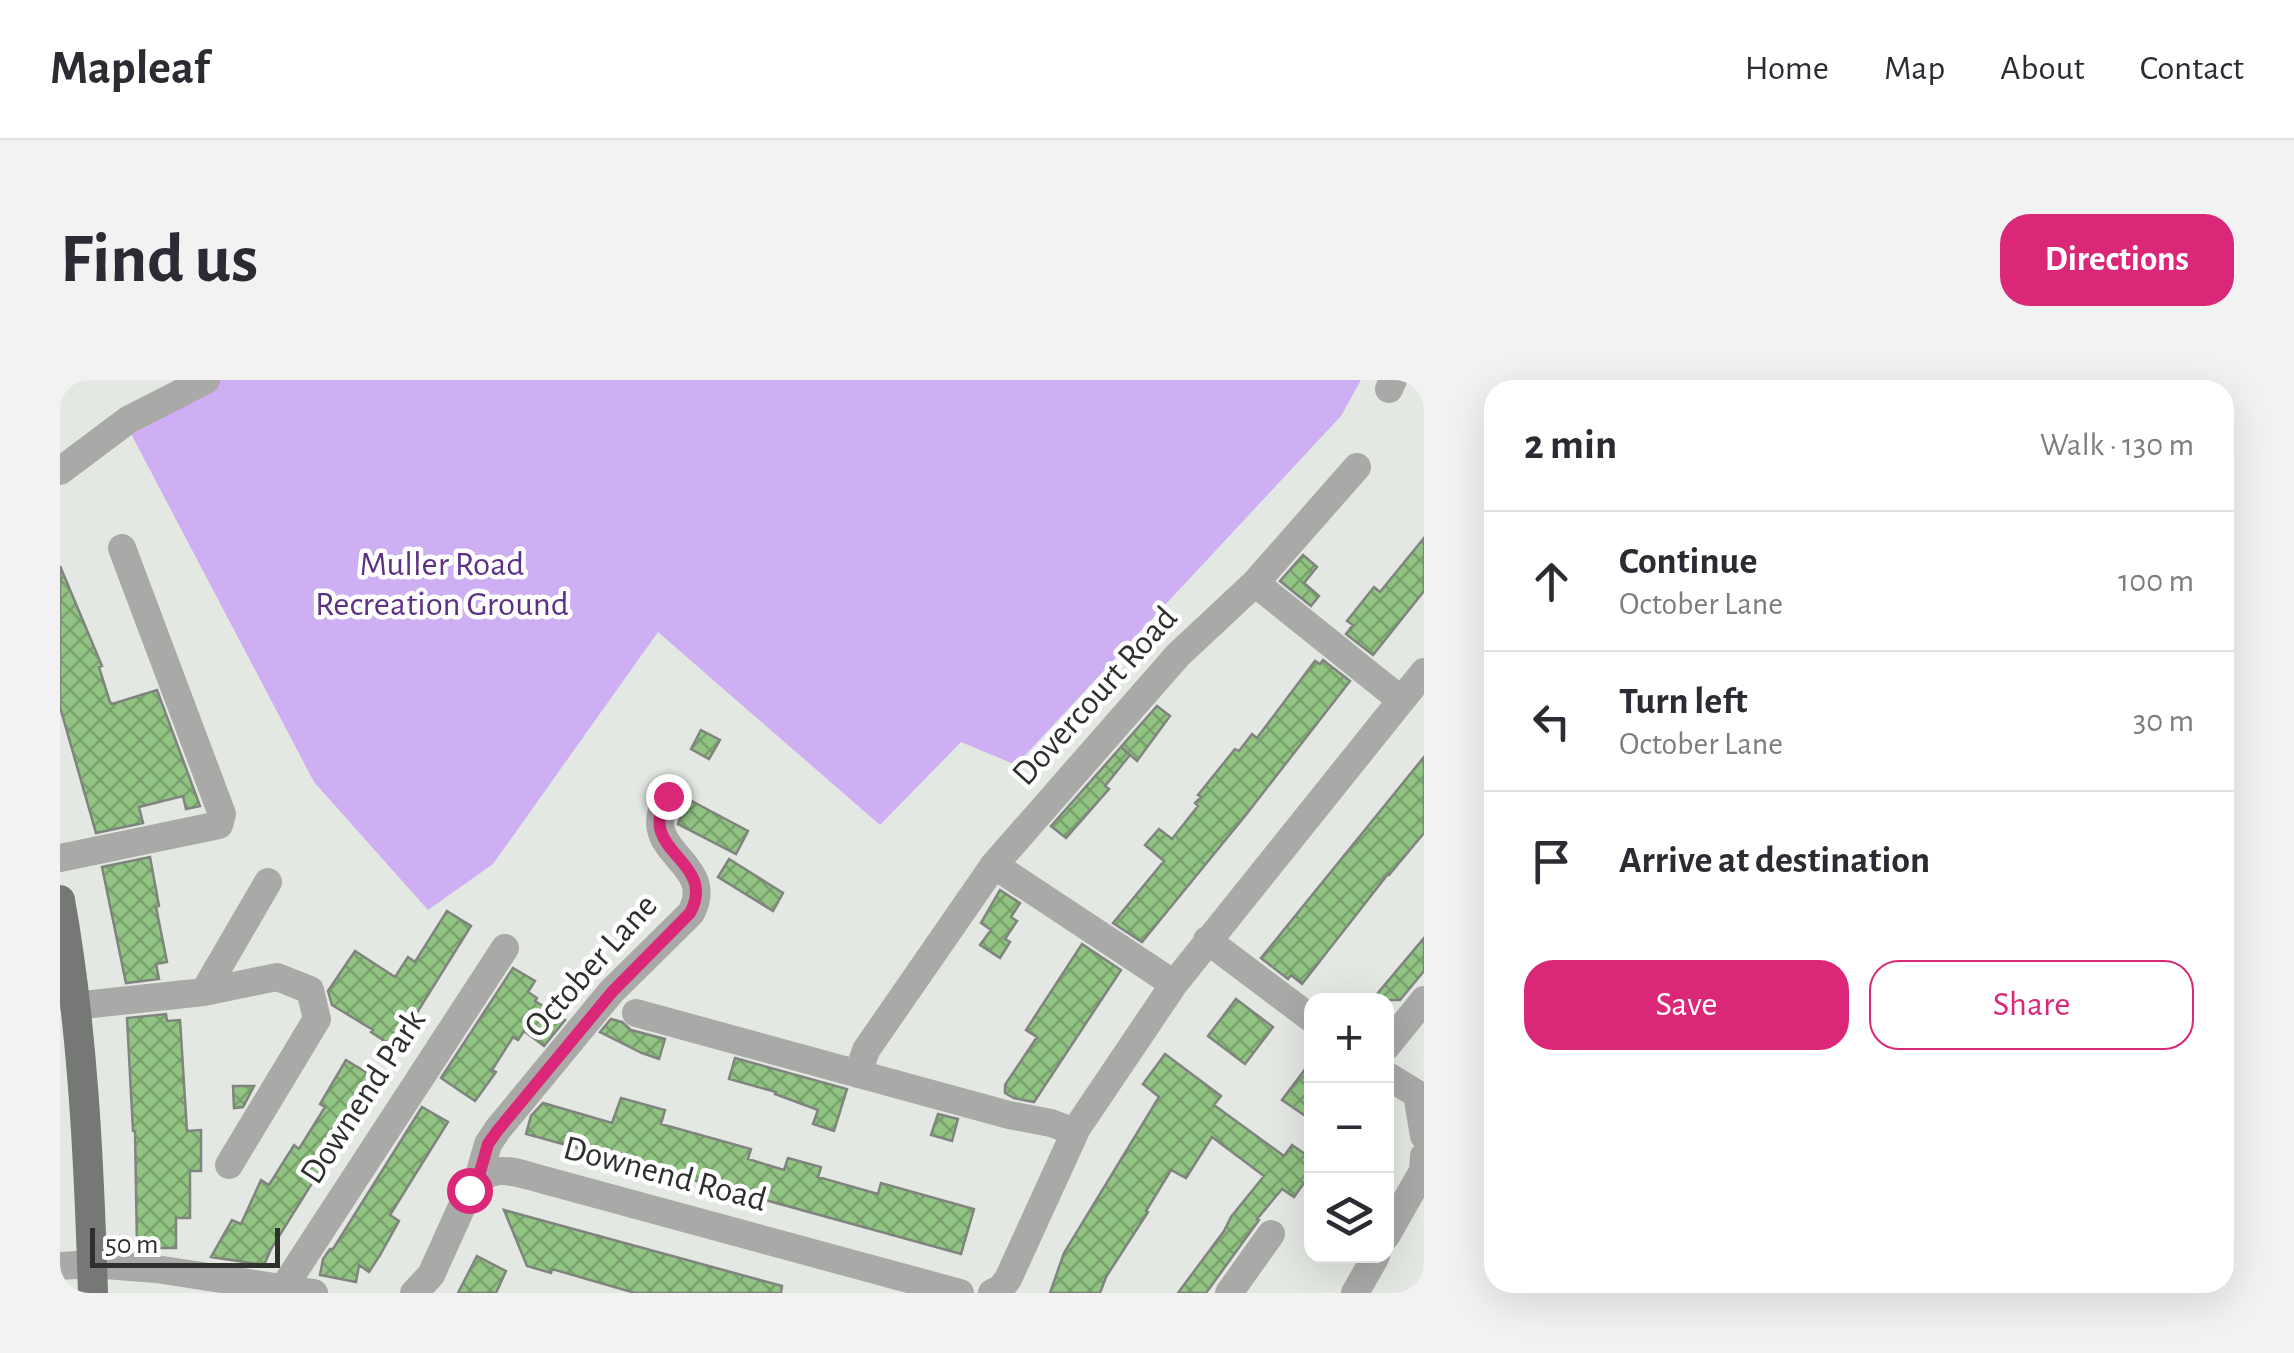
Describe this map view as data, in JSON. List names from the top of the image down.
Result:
{
  "streets": {
    "street": [
      "Dovercourt Road",
      "October Lane",
      "Downend Park",
      "Downend Road"
    ]
  },
  "crossings": [
    ["October Lane", "Downend Road"]
  ],
  "parks": ["Muller Road Recreation Ground"],
  "scale_bar": "50 m",
  "page": {
    "header": "Mapleaf",
    "nav": [
      "Home",
      "Map",
      "About",
      "Contact"
    ],
    "buttons": [
      "Directions",
      ["Save", "Share"]
    ],
    "title": "Find us",
    "heading": ["2 min", "Walk · 130 m"],
    "list": [
      ["Continue", "October Lane", "100 m"],
      ["Turn left", "October Lane", "30 m"],
      "Arrive at destination"
    ],
    "map_buttons": ["+", "−"],
    "scale": "50 m"
  }
}
